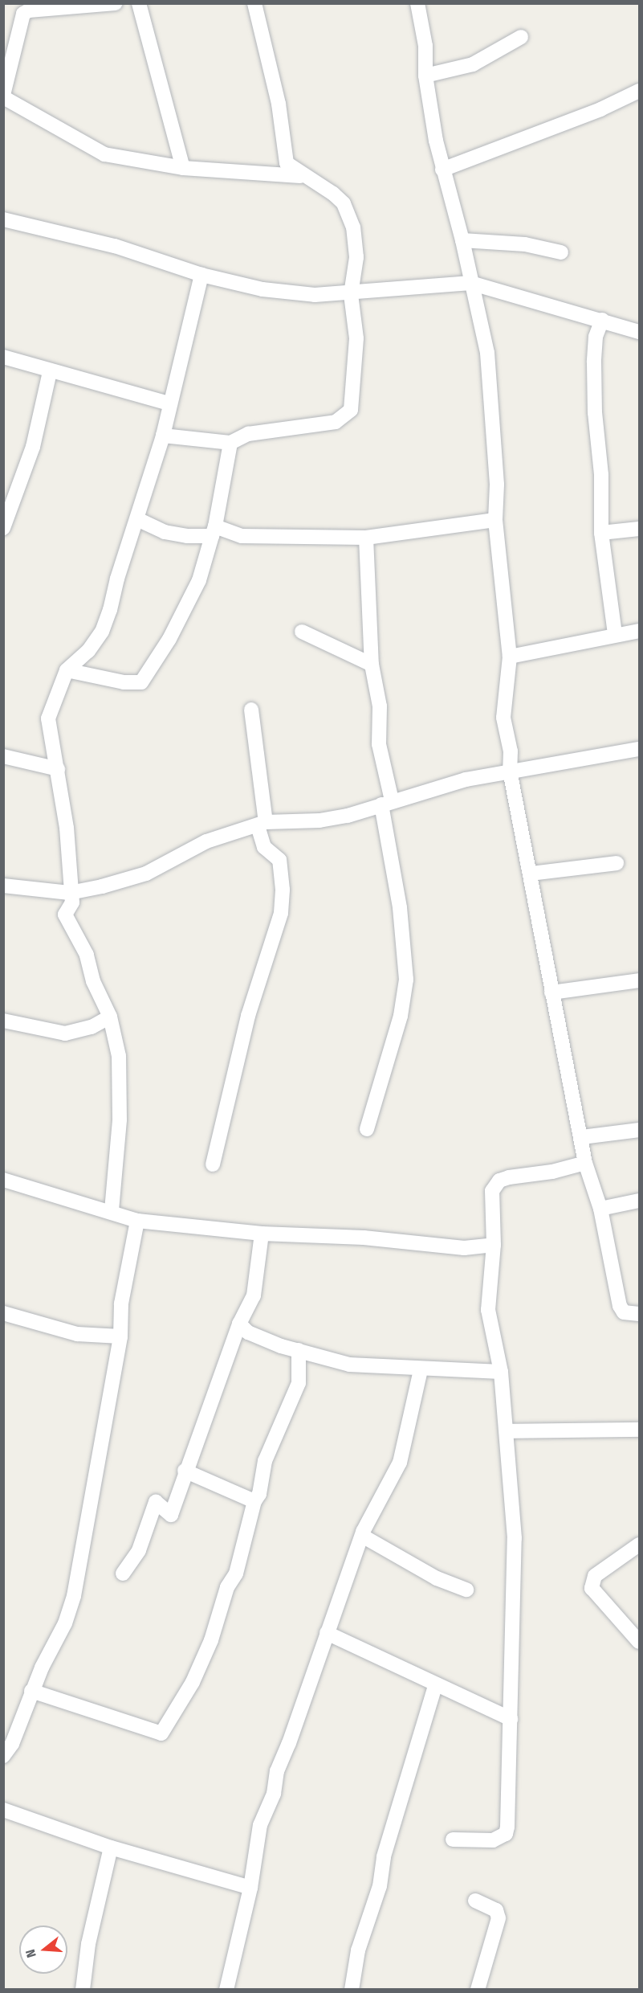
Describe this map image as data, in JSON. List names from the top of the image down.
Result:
{
  "north": "left"
}
